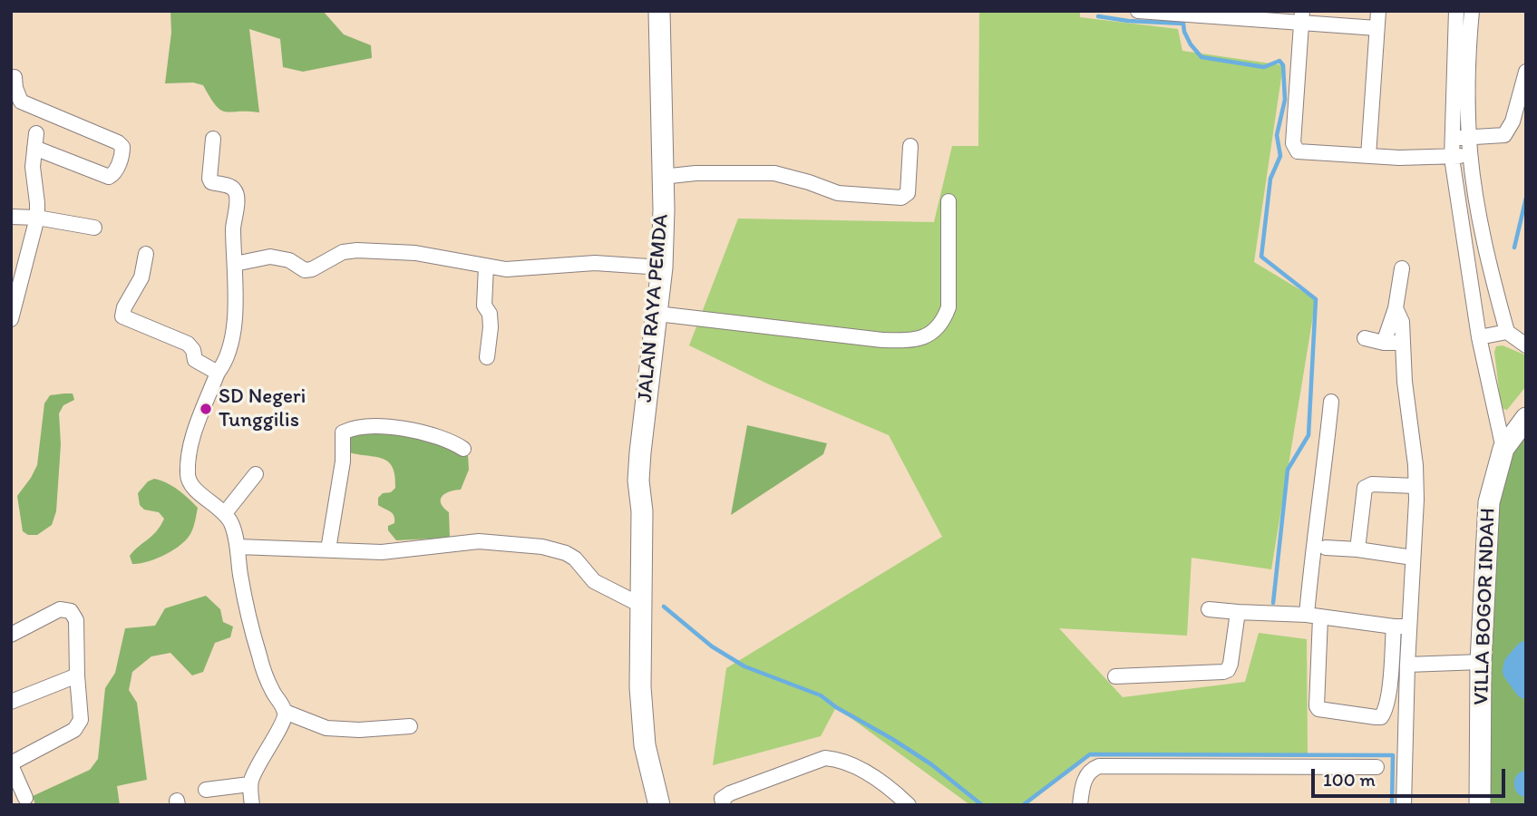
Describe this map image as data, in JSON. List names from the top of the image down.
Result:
{
  "streets": {
    "main road": ["JALAN RAYA PEMDA", "VILLA BOGOR INDAH"]
  },
  "places": ["SD Negeri Tunggilis"],
  "scale_bar": "100 m"
}
